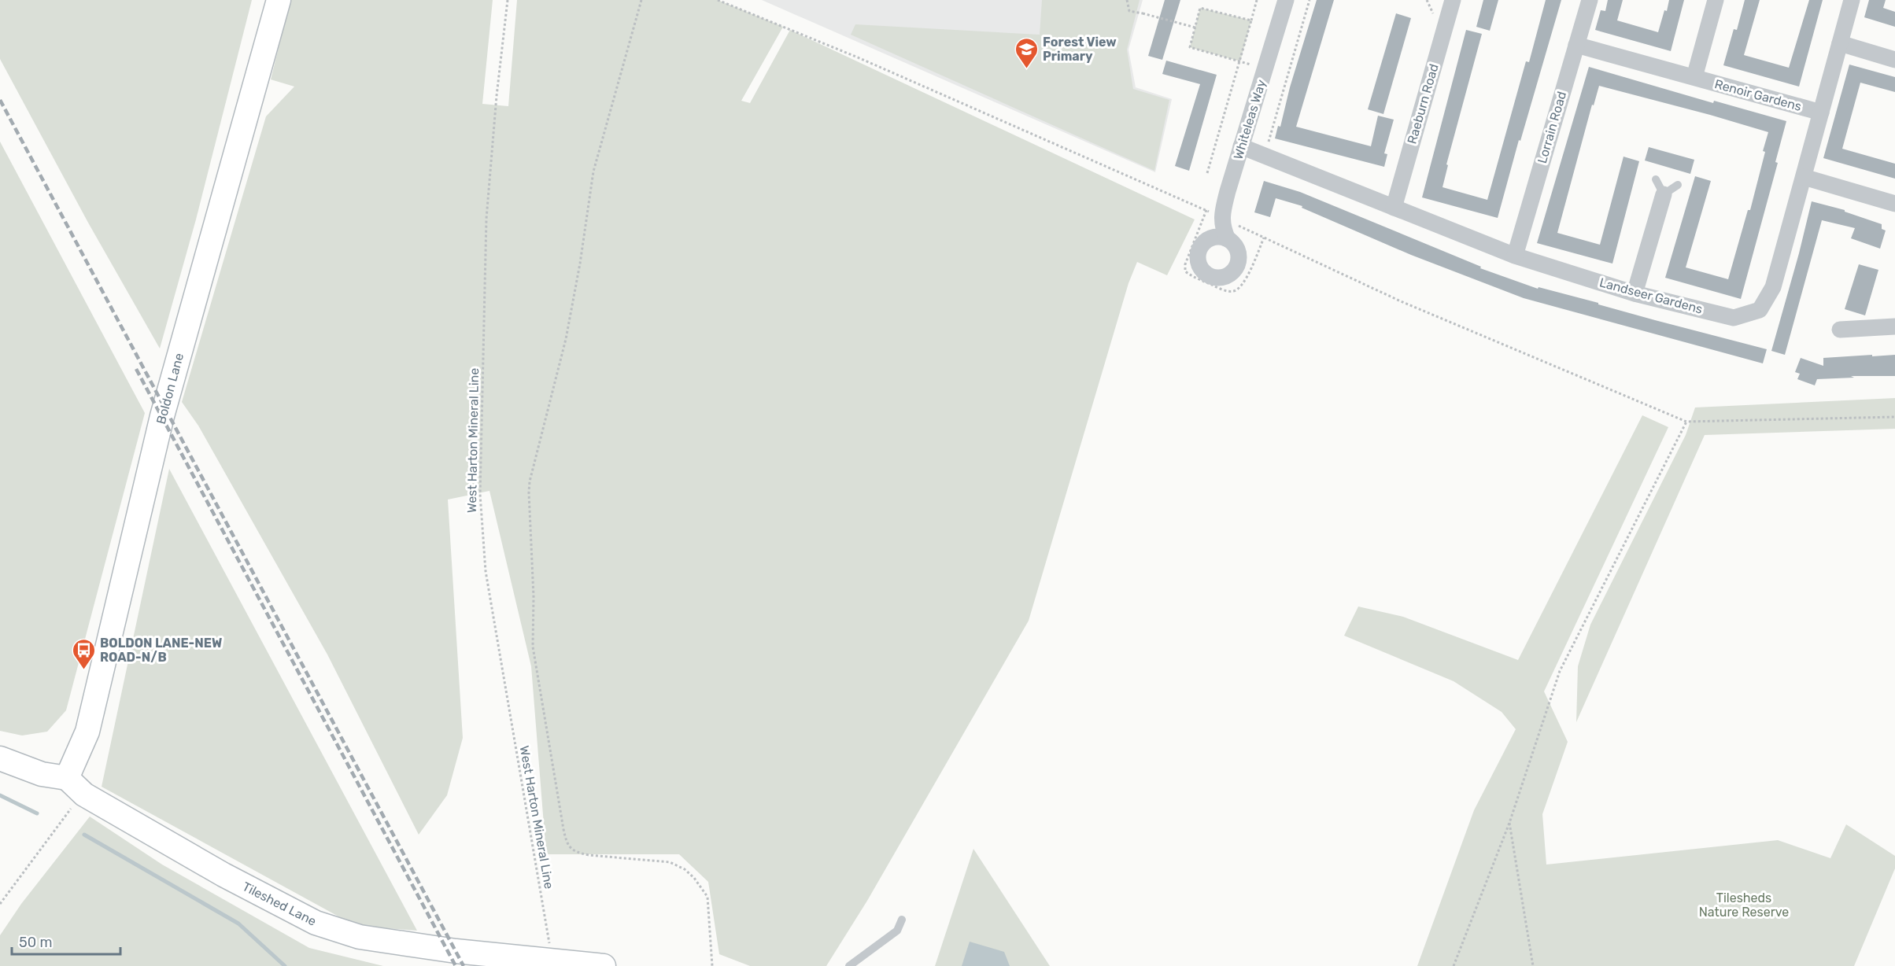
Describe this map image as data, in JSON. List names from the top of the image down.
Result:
{
  "streets": {
    "main road": ["Boldon Lane", "Tileshed Lane"],
    "street": [
      "Renoir Gardens",
      "Raeburn Road",
      "Whiteleas Way",
      "Lorrain Road",
      "Landseer Gardens"
    ],
    "path": ["West Harton Mineral Line"]
  },
  "crossings": [
    ["Renoir Gardens", "Lorrain Road"],
    ["Renoir Gardens", "Landseer Gardens"],
    ["Raeburn Road", "Landseer Gardens"],
    ["Whiteleas Way", "Landseer Gardens"],
    ["Lorrain Road", "Landseer Gardens"],
    ["Boldon Lane", "Tileshed Lane"],
    ["West Harton Mineral Line", "Tileshed Lane"]
  ],
  "parks": ["Tilesheds Nature Reserve"],
  "places": {
    "school or university": ["Forest View Primary"],
    "bus stop": ["BOLDON LANE-NEW ROAD-N/B"]
  },
  "scale_bar": "50 m"
}
